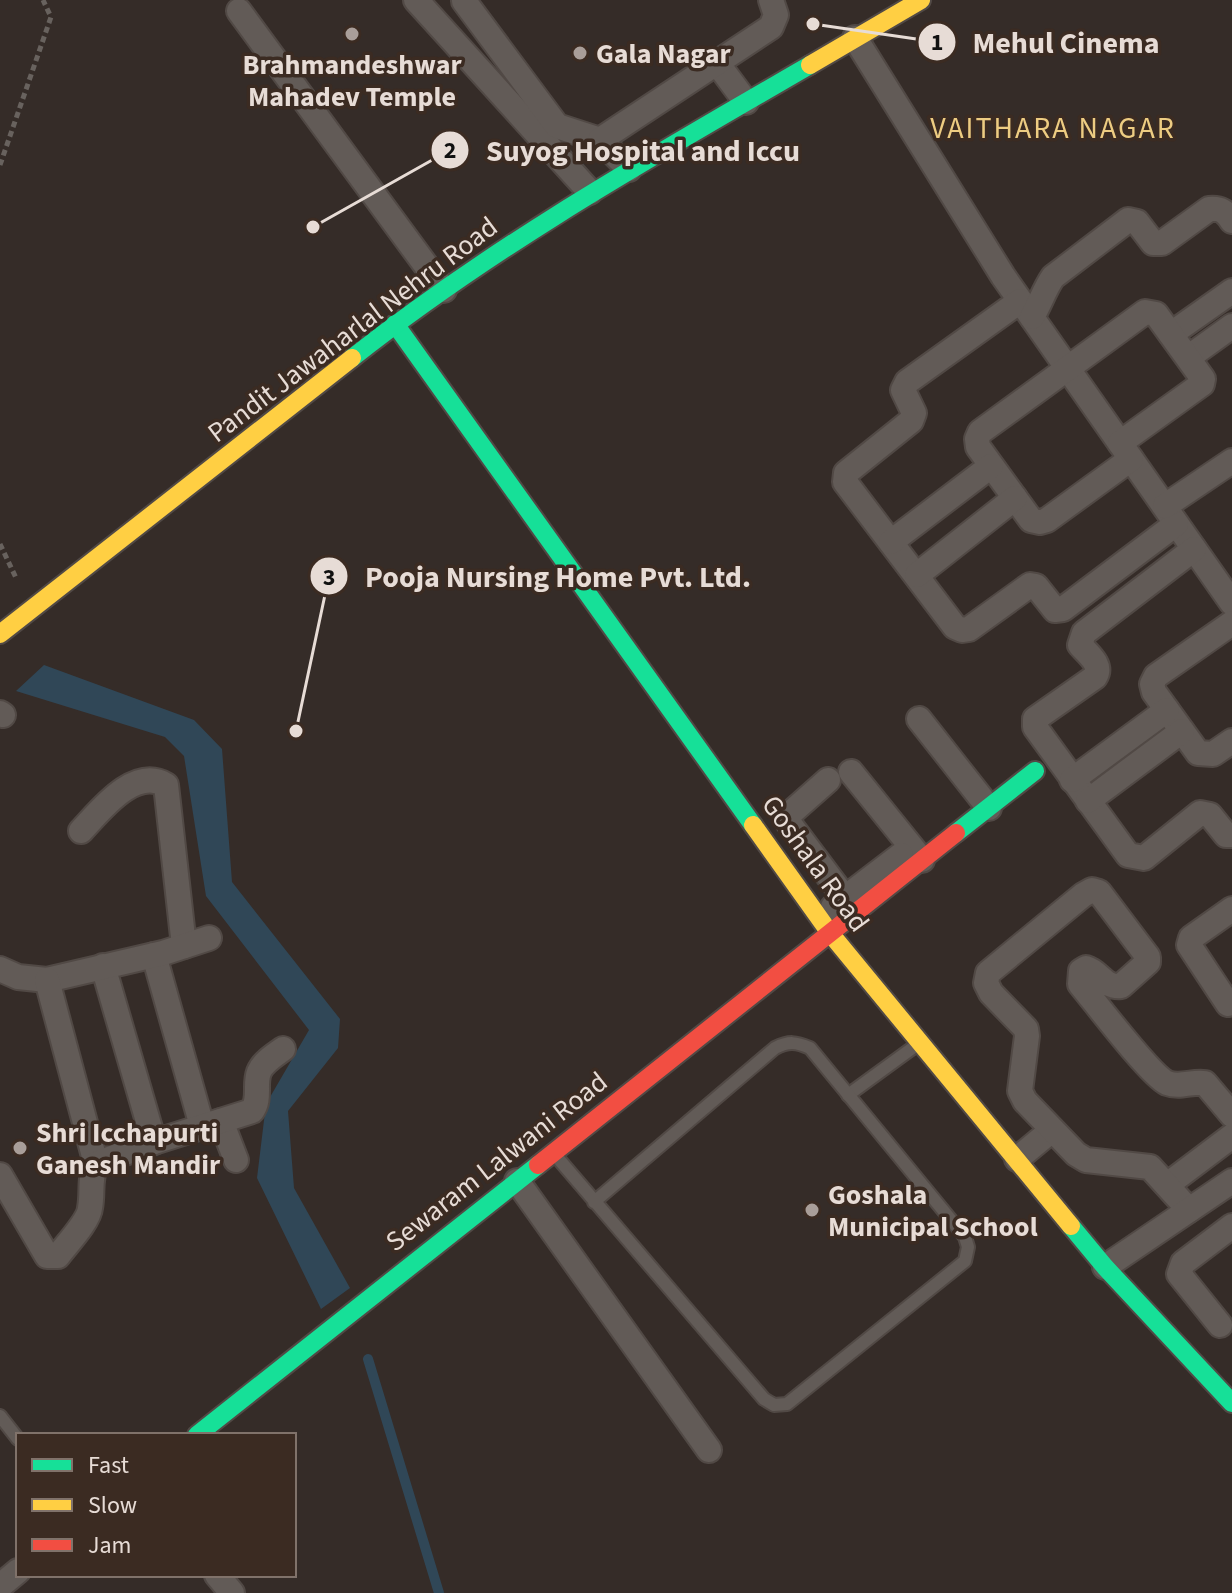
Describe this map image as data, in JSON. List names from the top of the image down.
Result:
{
  "streets": {
    "street": ["Pandit Jawaharlal Nehru Road", "Goshala Road", "Sewaram Lalwani Road"]
  },
  "crossings": [
    ["Pandit Jawaharlal Nehru Road", "Goshala Road"],
    ["Goshala Road", "Sewaram Lalwani Road"]
  ],
  "districts": ["VAITHARA NAGAR"],
  "places": [
    "Mehul Cinema",
    "Brahmandeshwar Mahadev Temple",
    "Gala Nagar",
    "Suyog Hospital and Iccu",
    "Pooja Nursing Home Pvt. Ltd.",
    "Shri Icchapurti Ganesh Mandir",
    "Goshala Municipal School"
  ],
  "legend": ["Fast", "Slow", "Jam"]
}
